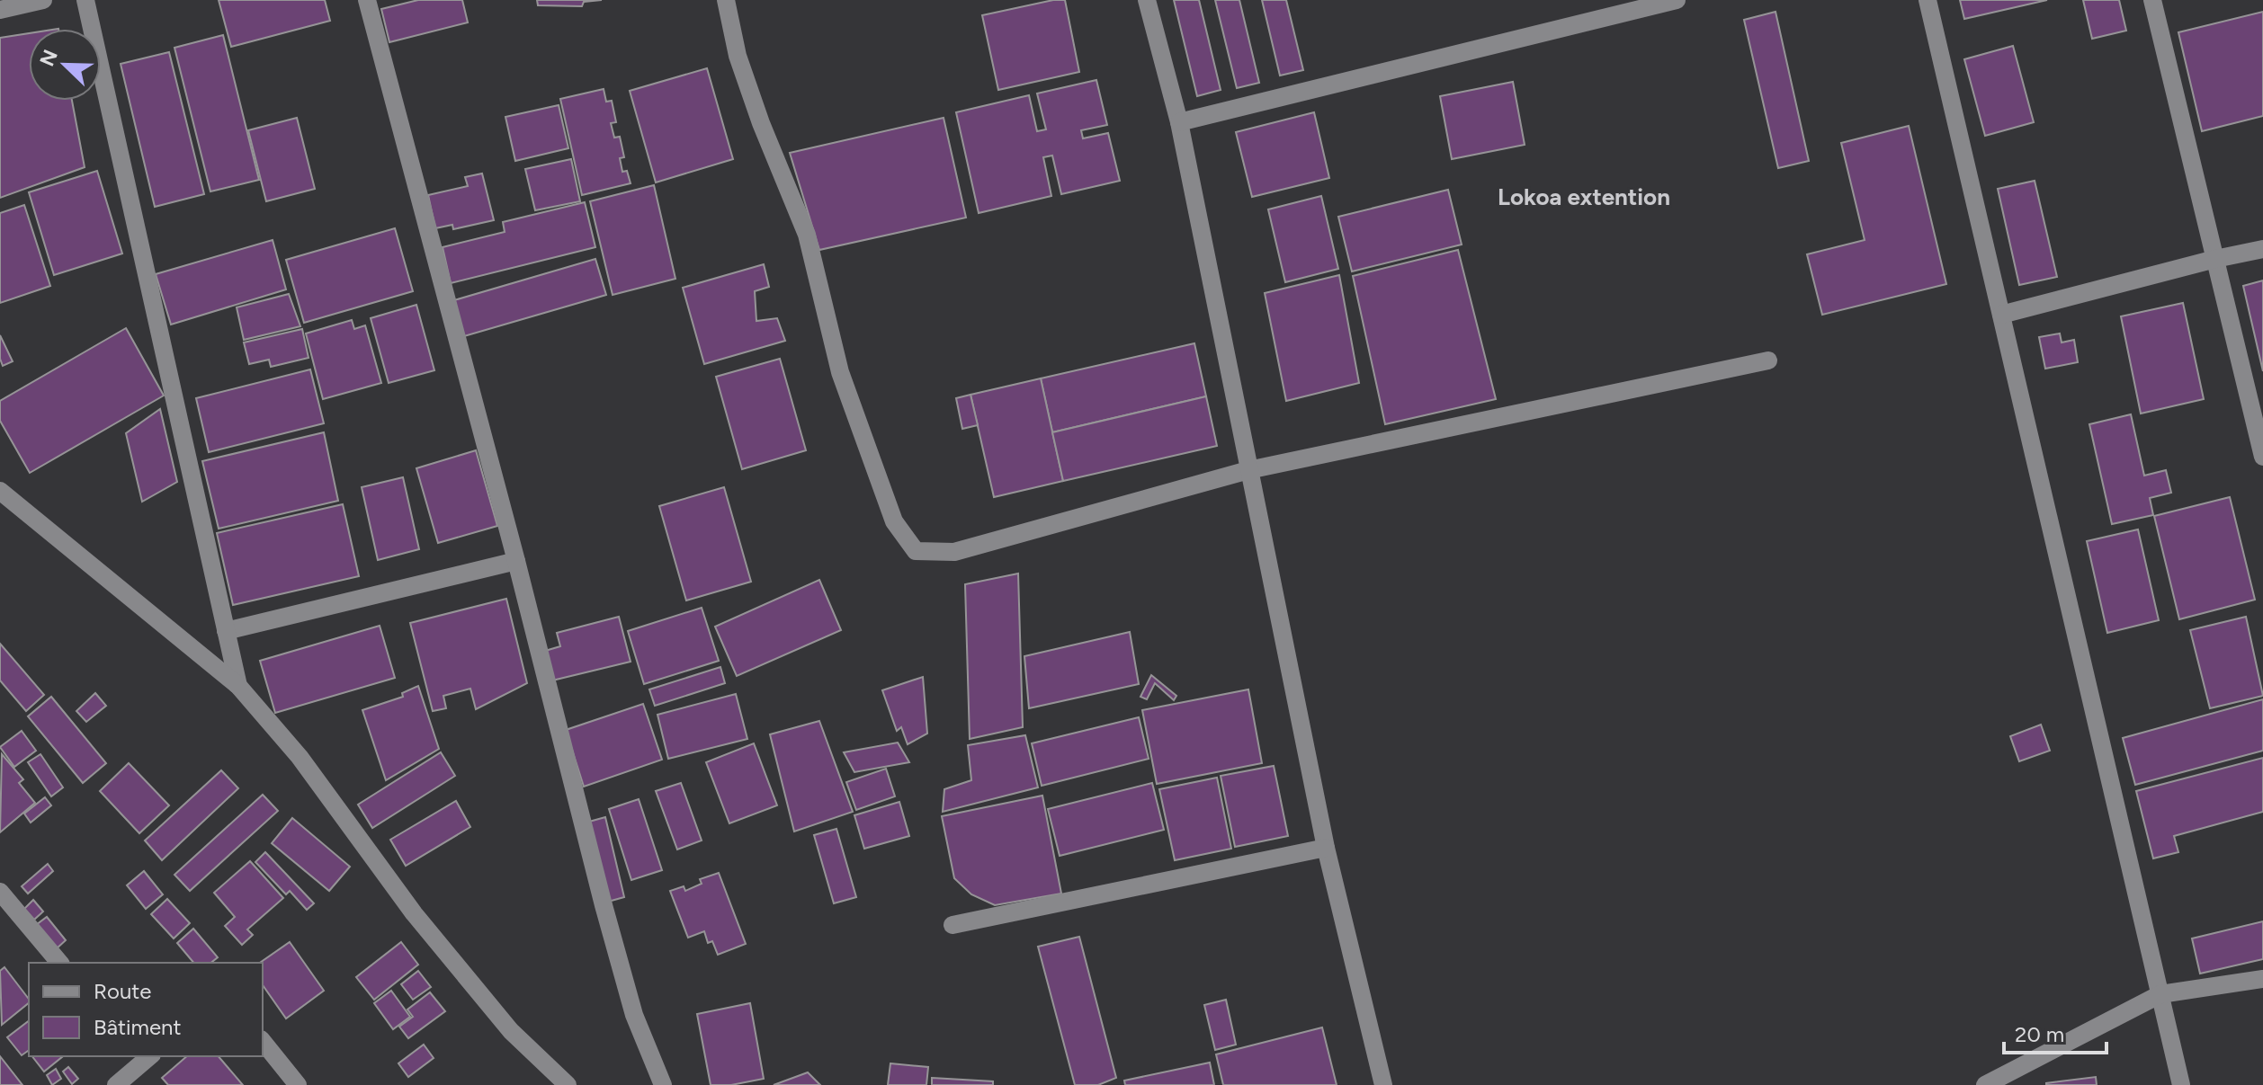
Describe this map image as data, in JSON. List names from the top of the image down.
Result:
{
  "districts": ["Lokoa extention"],
  "legend": ["Route", "Bâtiment"],
  "scale_bar": "20 m",
  "north": "top left"
}
